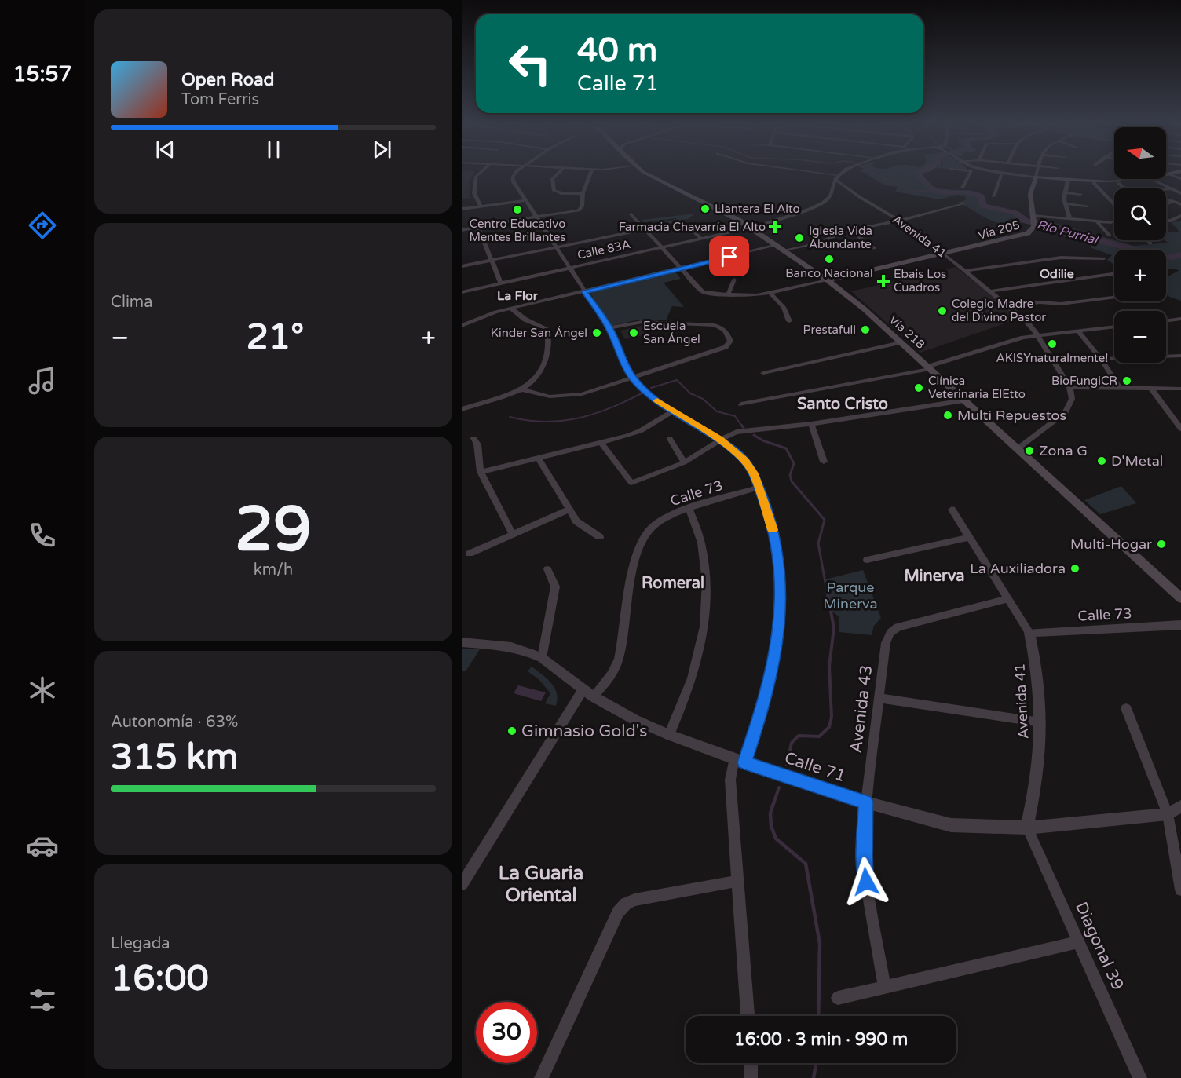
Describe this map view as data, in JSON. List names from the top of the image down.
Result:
{
  "streets": {
    "main road": ["Vía 205", "Vía 218"],
    "street": [
      "Avenida 41",
      "Calle 83A",
      "Calle 73",
      "Avenida 43",
      "Calle 71",
      "Diagonal 39"
    ]
  },
  "crossings": [
    ["Vía 205", "Avenida 41"],
    ["Vía 205", "Vía 218"],
    ["Avenida 41", "Calle 73"],
    ["Avenida 41", "Avenida 43"],
    ["Avenida 41", "Calle 71"],
    ["Avenida 41", "Diagonal 39"],
    ["Calle 83A", "Vía 218"],
    ["Calle 73", "Calle 71"],
    ["Avenida 43", "Calle 71"],
    ["Calle 71", "Diagonal 39"]
  ],
  "districts": [
    "Odilie",
    "La Flor",
    "Santo Cristo",
    "Minerva",
    "Romeral",
    "La Guaria Oriental"
  ],
  "water": ["Río Purrial"],
  "parks": ["Parque Minerva"],
  "places": {
    "other": [
      "Llantera El Alto",
      "Centro Educativo Mentes Brillantes",
      "Iglesia Vida Abundante",
      "Banco Nacional",
      "Colegio Madre del Divino Pastor",
      "Prestafull",
      "Kinder San Ángel",
      "Escuela San Ángel",
      "AKISYnaturalmente!",
      "BioFungiCR",
      "Clínica Veterinaria ElEtto",
      "Multi Repuestos",
      "Zona G",
      "D'Metal",
      "Multi-Hogar",
      "La Auxiliadora",
      "Gimnasio Gold's"
    ],
    "health": ["Farmacia Chavarría El Alto", "Ebais Los Cuadros"]
  },
  "north": "left",
  "page": {
    "tabs": "15:57",
    "turn": ["40 m", "Calle 71"],
    "song": ["Open Road", "Tom Ferris"],
    "map_buttons": ["+", "−"],
    "tile": [
      "Clima",
      ["29", "km/h"],
      ["Autonomía · 63%", "315 km"],
      ["Llegada", "16:00"]
    ],
    "heat": ["−", "21°", "+"],
    "limit": "30",
    "trip": "16:00 · 3 min · 990 m"
  }
}
